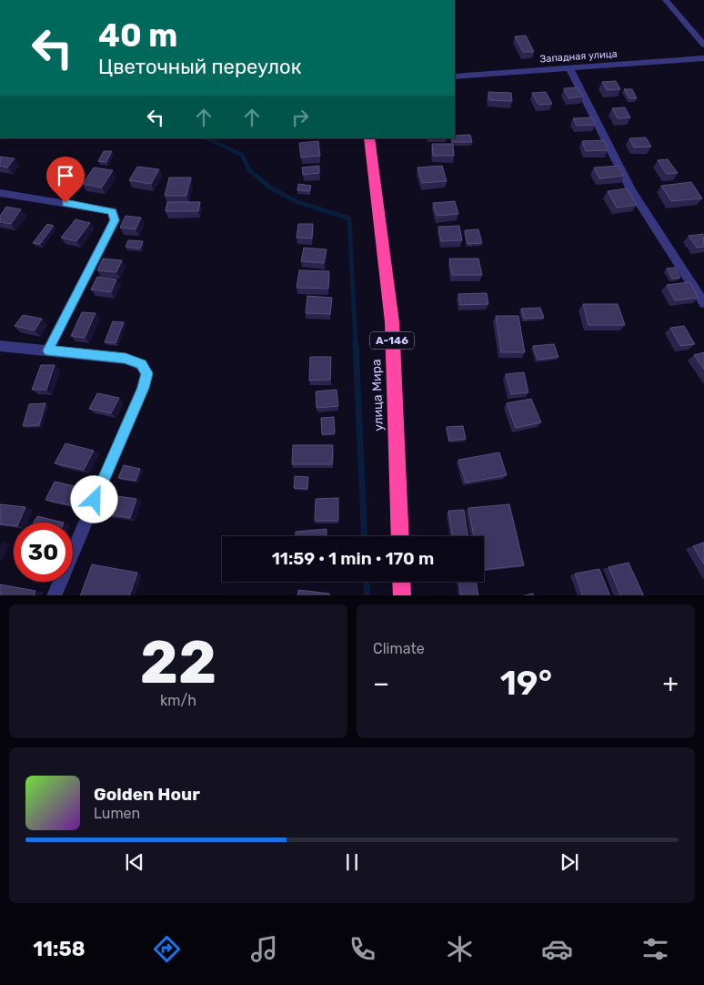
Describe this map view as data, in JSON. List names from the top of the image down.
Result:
{
  "streets": {
    "highway": ["А-146", "улица Мира"],
    "street": ["Западная улица"]
  },
  "page": {
    "turn": ["40 m", "Цветочный переулок"],
    "limit": "30",
    "trip": "11:59 · 1 min · 170 m",
    "tile": [
      ["22", "km/h"],
      "Climate"
    ],
    "heat": ["−", "19°", "+"],
    "song": ["Golden Hour", "Lumen"],
    "tabs": "11:58"
  }
}
